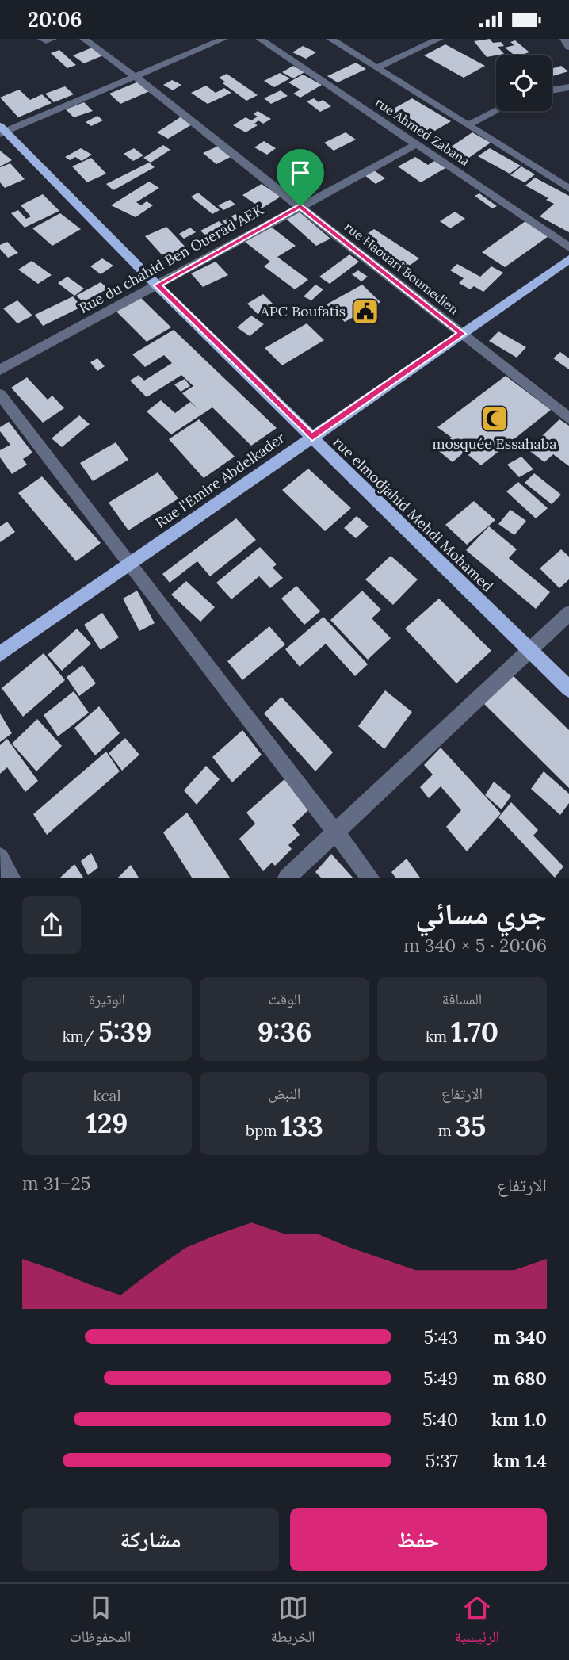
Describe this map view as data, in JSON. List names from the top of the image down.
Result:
{
  "streets": {
    "main road": ["Rue l'Emire Abdelkader", "rue elmodjahid Mehdi Mohamed"],
    "street": ["rue Ahmed Zabana", "Rue du chahid Ben Ouerad AEK", "rue Haouari Boumedien"]
  },
  "crossings": [
    ["rue Ahmed Zabana", "Rue du chahid Ben Ouerad AEK"],
    ["Rue du chahid Ben Ouerad AEK", "rue Haouari Boumedien"],
    ["Rue du chahid Ben Ouerad AEK", "rue elmodjahid Mehdi Mohamed"],
    ["rue Haouari Boumedien", "Rue l'Emire Abdelkader"],
    ["Rue l'Emire Abdelkader", "rue elmodjahid Mehdi Mohamed"]
  ],
  "places": {
    "public building": ["APC Boufatis"],
    "mosque": ["mosquée Essahaba"]
  },
  "page": {
    "status": "20:06",
    "heading": ["جري مسائي", "20:06 · 5 × 340 m"],
    "stats": [
      ["المسافة", "1.70 km"],
      ["الوقت", "9:36"],
      ["الوتيرة", "5:39 /km"],
      ["الارتفاع", "35 m"],
      ["النبض", "133 bpm"],
      ["kcal", "129"]
    ],
    "chart": ["الارتفاع", "25–31 m"],
    "list": [
      {
        "name": "340 m",
        "note": "5:43"
      },
      {
        "name": "680 m",
        "note": "5:49"
      },
      {
        "name": "1.0 km",
        "note": "5:40"
      },
      {
        "name": "1.4 km",
        "note": "5:37"
      }
    ],
    "buttons": ["حفظ", "مشاركة"],
    "tabs": ["الرئيسية", "الخريطة", "المحفوظات"]
  }
}
